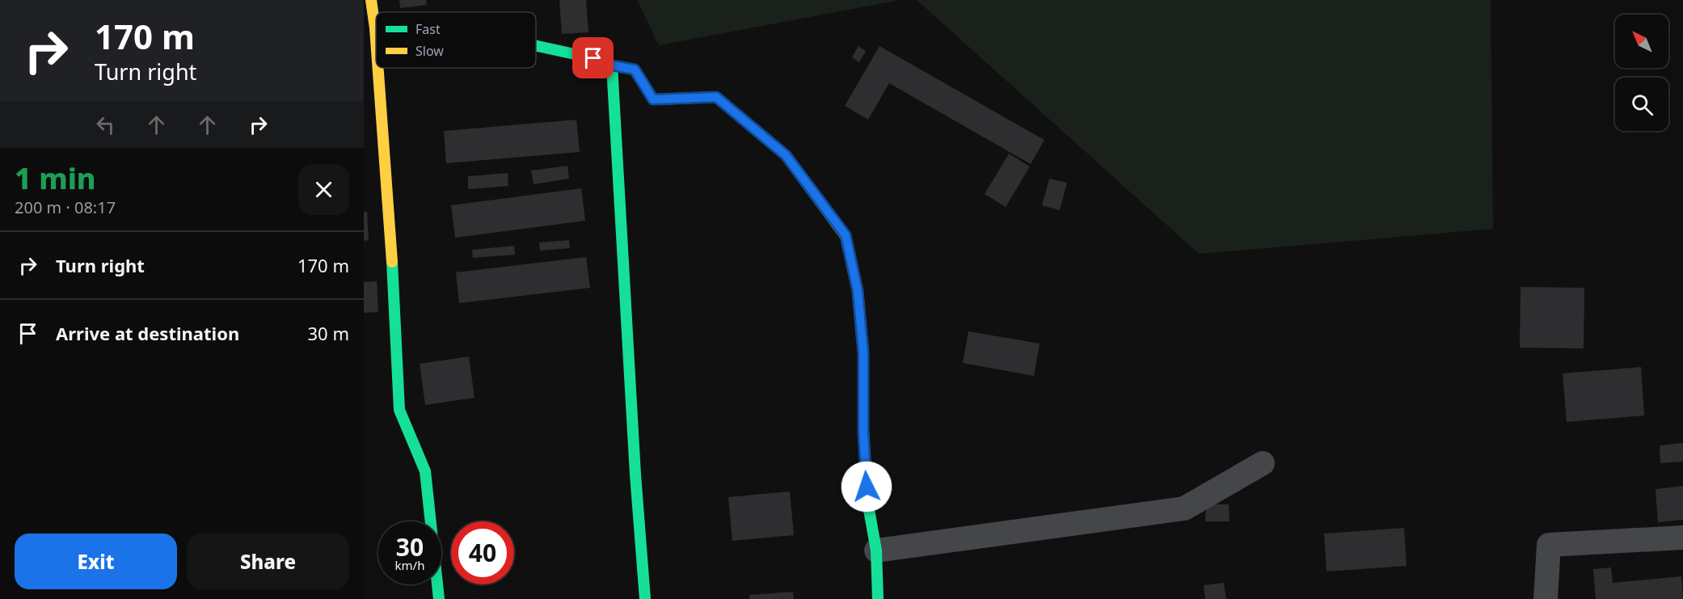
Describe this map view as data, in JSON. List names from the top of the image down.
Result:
{
  "legend": ["Fast", "Slow"],
  "north": "top left",
  "page": {
    "turn": ["170 m", "Turn right"],
    "heading": ["1 min", "200 m · 08:17"],
    "list": [
      {
        "name": "Turn right",
        "value": "170 m"
      },
      {
        "name": "Arrive at destination",
        "value": "30 m"
      }
    ],
    "speed": "30 km/h",
    "limit": "40",
    "buttons": ["Exit", "Share"]
  }
}
